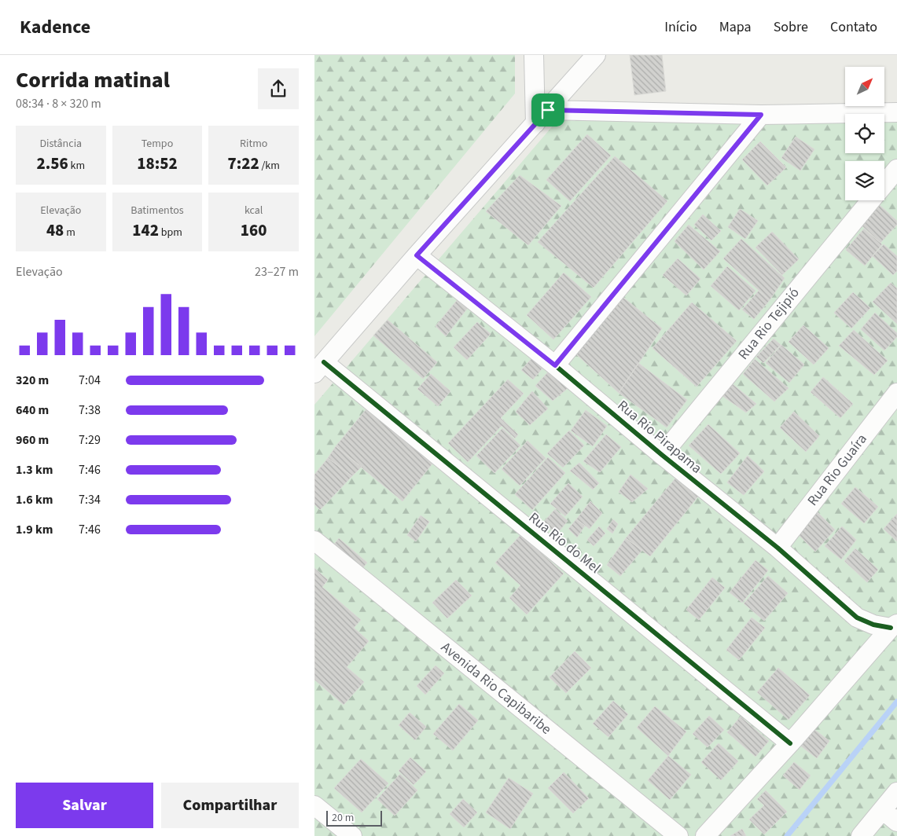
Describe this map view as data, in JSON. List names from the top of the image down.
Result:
{
  "streets": {
    "street": [
      "Rua Rio Tejipió",
      "Rua Rio Pirapama",
      "Rua Rio Guaíra",
      "Rua Rio do Mel",
      "Avenida Rio Capibaribe"
    ]
  },
  "crossings": [
    ["Rua Rio Tejipió", "Rua Rio Pirapama"],
    ["Rua Rio Pirapama", "Rua Rio Guaíra"]
  ],
  "scale_bar": "20 m",
  "north": "top right",
  "page": {
    "header": "Kadence",
    "nav": [
      "Início",
      "Mapa",
      "Sobre",
      "Contato"
    ],
    "heading": ["Corrida matinal", "08:34 · 8 × 320 m"],
    "stats": [
      ["Distância", "2.56 km"],
      ["Tempo", "18:52"],
      ["Ritmo", "7:22 /km"],
      ["Elevação", "48 m"],
      ["Batimentos", "142 bpm"],
      ["kcal", "160"]
    ],
    "chart": ["Elevação", "23–27 m"],
    "list": [
      {
        "name": "320 m",
        "note": "7:04"
      },
      {
        "name": "640 m",
        "note": "7:38"
      },
      {
        "name": "960 m",
        "note": "7:29"
      },
      {
        "name": "1.3 km",
        "note": "7:46"
      },
      {
        "name": "1.6 km",
        "note": "7:34"
      },
      {
        "name": "1.9 km",
        "note": "7:46"
      }
    ],
    "buttons": ["Salvar", "Compartilhar"],
    "scale": "20 m"
  }
}
